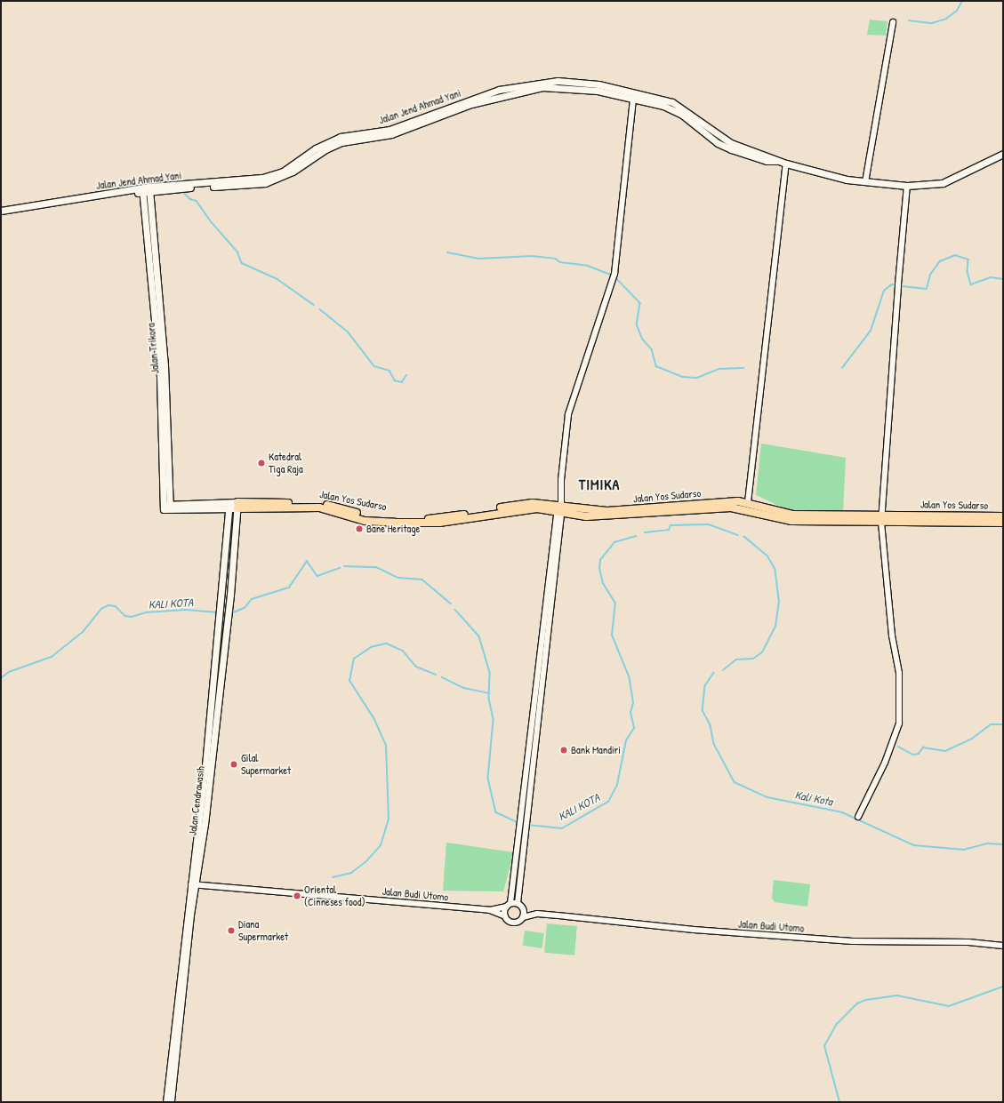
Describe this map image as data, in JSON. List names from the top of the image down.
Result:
{
  "streets": {
    "highway": ["Jalan Yos Sudarso"],
    "main road": ["Jalan Jend Ahmad Yani", "Jalan Trikora", "Jalan Cendrawasih"],
    "street": ["Jalan Budi Utomo"]
  },
  "crossings": [
    ["Jalan Jend Ahmad Yani", "Jalan Trikora"],
    ["Jalan Trikora", "Jalan Yos Sudarso"],
    ["Jalan Yos Sudarso", "Jalan Cendrawasih"],
    ["Jalan Cendrawasih", "Jalan Budi Utomo"]
  ],
  "districts": ["TIMIKA"],
  "water": ["KALI KOTA", "Kali Kota"],
  "places": [
    "Katedral Tiga Raja",
    "Bane Heritage",
    "Bank Mandiri",
    "Gilal Supermarket",
    "Oriental (Cinneses food)",
    "Diana Supermarket"
  ]
}
